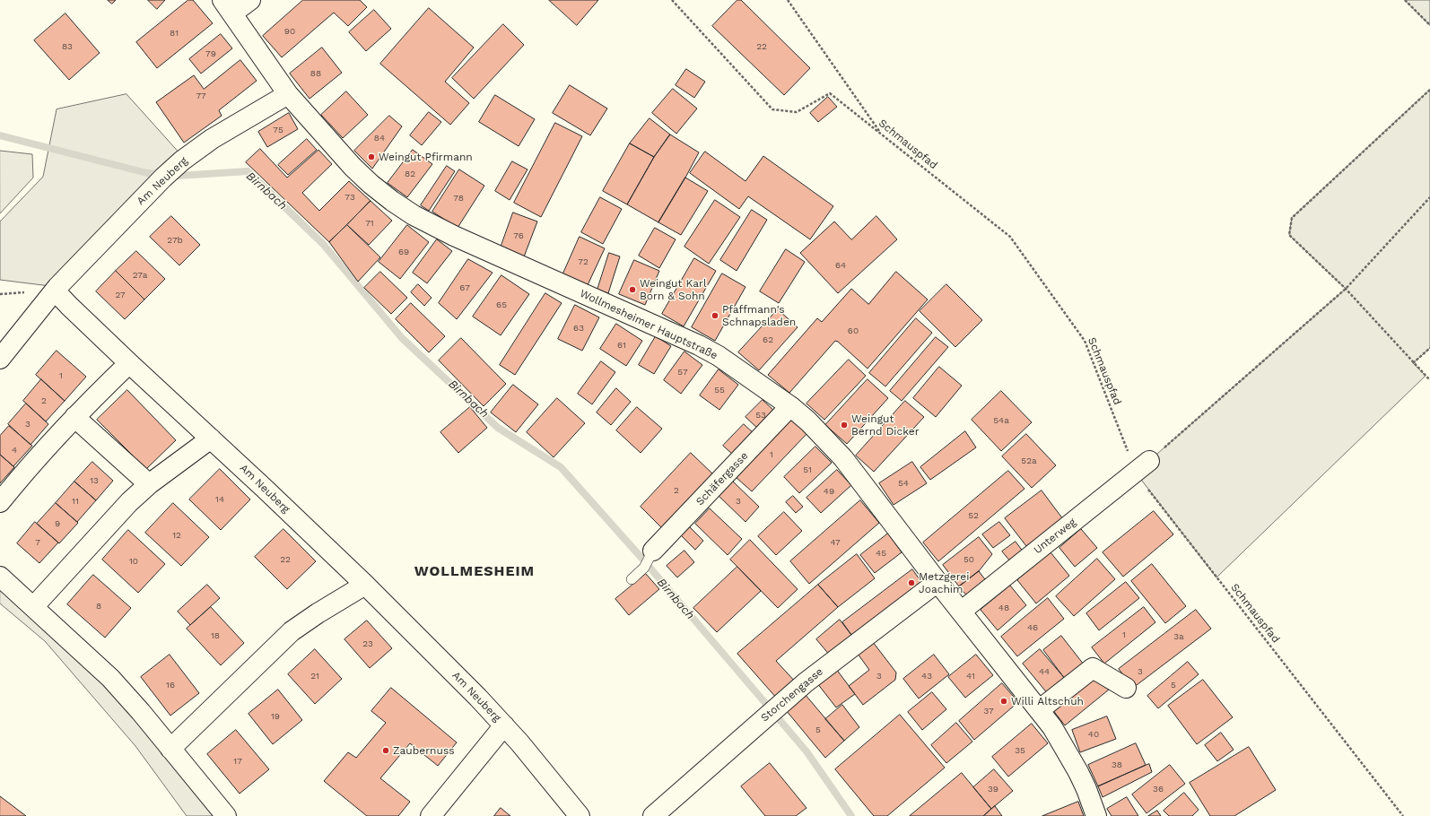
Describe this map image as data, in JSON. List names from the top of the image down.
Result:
{
  "streets": {
    "street": [
      "Am Neuberg",
      "Wollmesheimer Hauptstraße",
      "Schäfergasse",
      "Unterweg",
      "Storchengasse"
    ],
    "path": ["Schmauspfad"]
  },
  "crossings": [
    ["Schmauspfad", "Unterweg"],
    ["Am Neuberg", "Wollmesheimer Hauptstraße"],
    ["Wollmesheimer Hauptstraße", "Schäfergasse"],
    ["Wollmesheimer Hauptstraße", "Unterweg"],
    ["Wollmesheimer Hauptstraße", "Storchengasse"]
  ],
  "districts": ["WOLLMESHEIM"],
  "water": ["Birnbach"],
  "places": [
    "Weingut Pfirmann",
    "Weingut Karl Born & Sohn",
    "Pfaffmann's Schnapsladen",
    "Weingut Bernd Dicker",
    "Metzgerei Joachim",
    "Willi Altschuh",
    "Zaubernuss"
  ],
  "house_numbers": [
    "90",
    "81",
    "83",
    "22",
    "79",
    "88",
    "77",
    "75",
    "84",
    "82",
    "73",
    "78",
    "71",
    "76",
    "27b",
    "69",
    "72",
    "64",
    "27a",
    "67",
    "27",
    "65",
    "63",
    "60",
    "62",
    "61",
    "57",
    "1",
    "55",
    "2",
    "53",
    "54a",
    "3",
    "4",
    "1",
    "52a",
    "51",
    "13",
    "54",
    "2",
    "49",
    "14",
    "11",
    "3",
    "52",
    "9",
    "12",
    "7",
    "47",
    "45",
    "22",
    "50",
    "10",
    "8",
    "48",
    "46",
    "1",
    "18",
    "3a",
    "23",
    "44",
    "3",
    "21",
    "3",
    "43",
    "41",
    "16",
    "5",
    "37",
    "19",
    "5",
    "40",
    "35",
    "17",
    "38",
    "39",
    "36"
  ]
}
